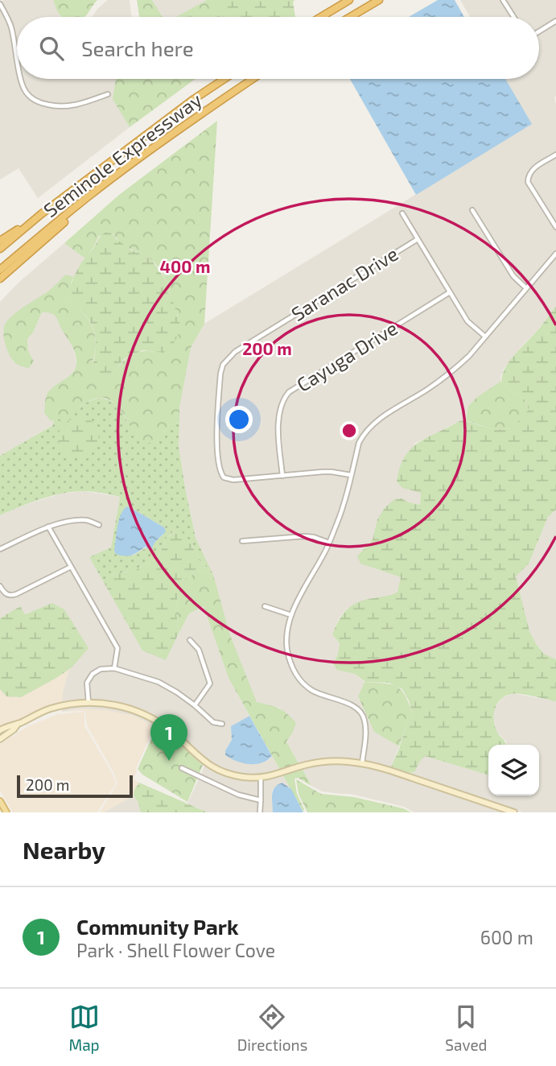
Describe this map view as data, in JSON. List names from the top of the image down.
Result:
{
  "streets": {
    "highway": ["Seminole Expressway"],
    "street": ["Saranac Drive", "Cayuga Drive"]
  },
  "crossings": [
    ["Saranac Drive", "Cayuga Drive"]
  ],
  "scale_bar": "200 m",
  "page": {
    "search": "Search here",
    "pins": "1",
    "scale": "200 m",
    "heading": "Nearby",
    "list": [
      {
        "mark": "1",
        "name": "Community Park",
        "note": "Park · Shell Flower Cove",
        "value": "600 m"
      }
    ],
    "nav": ["Map", "Directions", "Saved"]
  },
  "rings": ["400 m", "200 m"]
}
